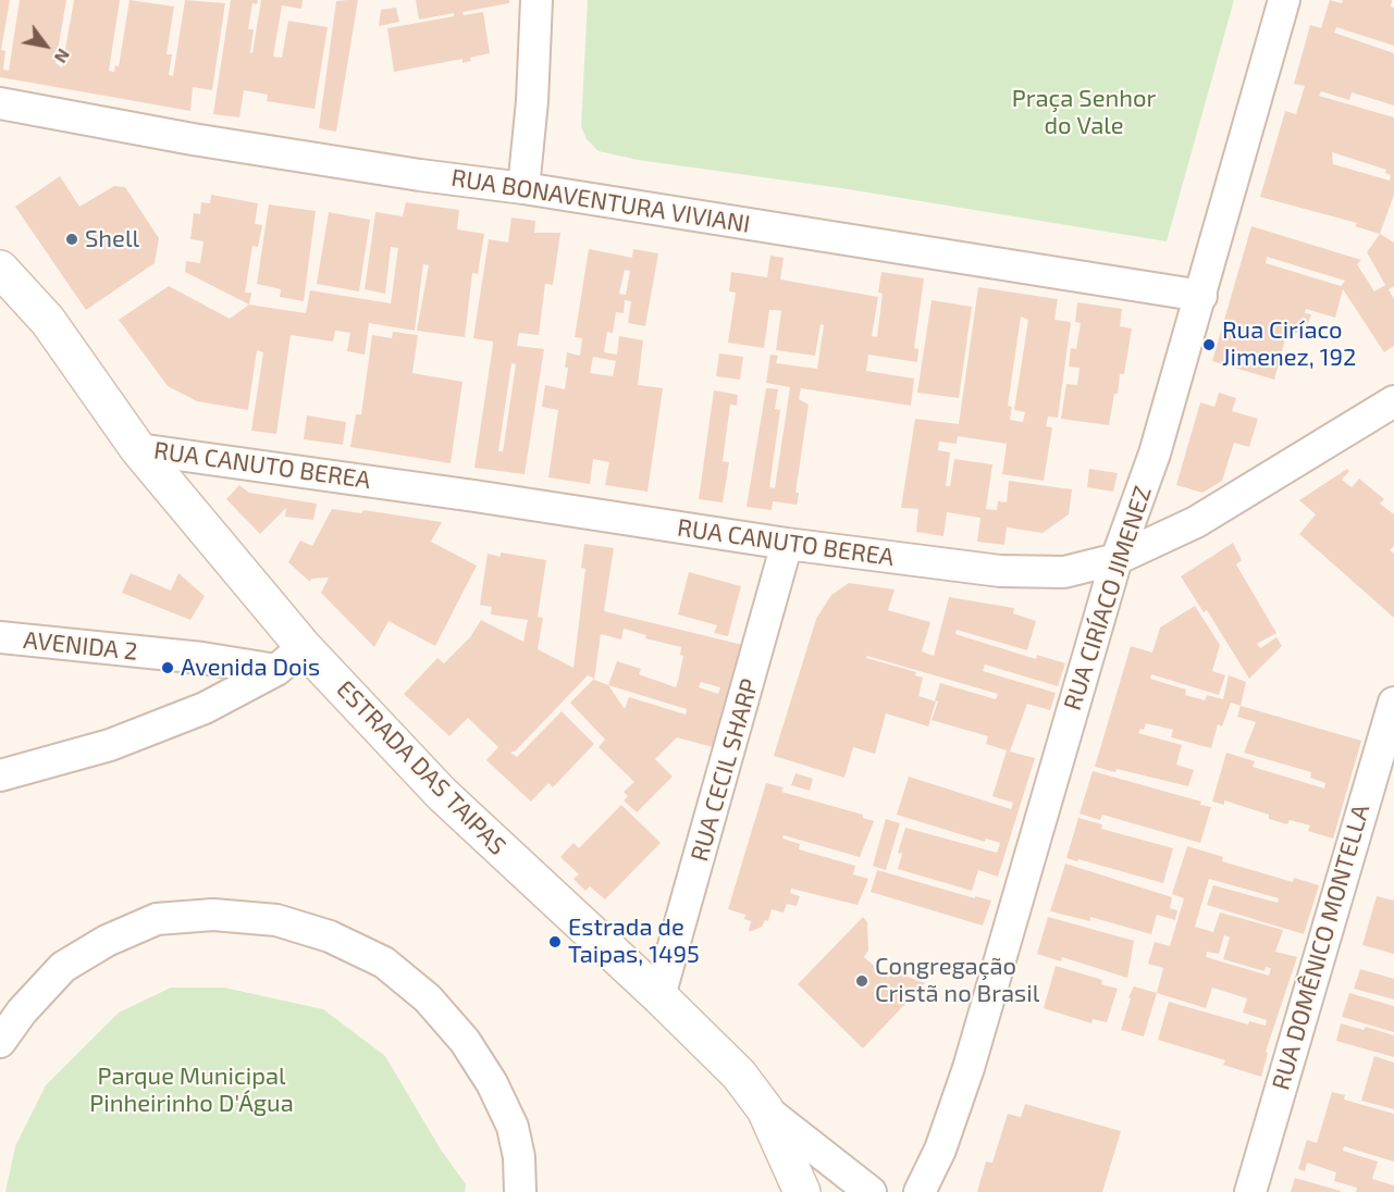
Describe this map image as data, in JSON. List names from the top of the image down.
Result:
{
  "streets": {
    "main road": ["ESTRADA DAS TAIPAS"],
    "street": [
      "RUA BONAVENTURA VIVIANI",
      "RUA CANUTO BEREA",
      "RUA CIRÍACO JIMENEZ",
      "AVENIDA 2",
      "RUA CECIL SHARP",
      "RUA DOMÊNICO MONTELLA"
    ]
  },
  "crossings": [
    ["RUA BONAVENTURA VIVIANI", "RUA CIRÍACO JIMENEZ"],
    ["RUA CANUTO BEREA", "RUA CIRÍACO JIMENEZ"],
    ["RUA CANUTO BEREA", "ESTRADA DAS TAIPAS"],
    ["RUA CANUTO BEREA", "RUA CECIL SHARP"],
    ["ESTRADA DAS TAIPAS", "RUA CECIL SHARP"]
  ],
  "parks": ["Praça Senhor do Vale", "Parque Municipal Pinheirinho D'Água"],
  "places": [
    "Shell",
    "Rua Ciríaco Jimenez, 192",
    "Avenida Dois",
    "Estrada de Taipas, 1495",
    "Congregação Cristã no Brasil"
  ],
  "north": "bottom right"
}
